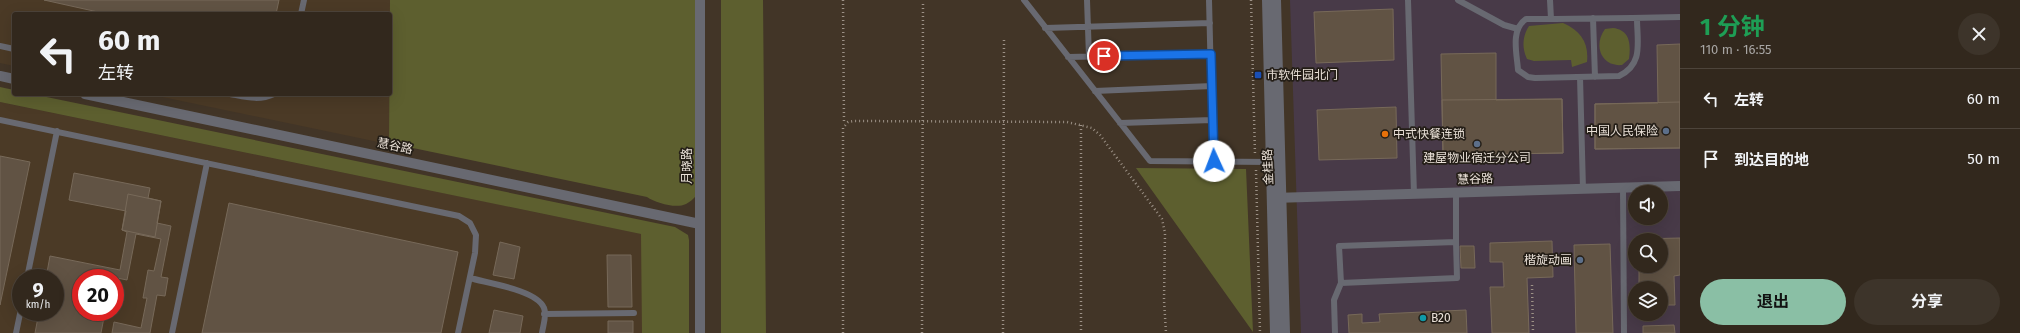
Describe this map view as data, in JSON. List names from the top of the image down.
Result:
{
  "streets": {
    "street": ["慧谷路", "月晓路", "金桂路"]
  },
  "crossings": [
    ["慧谷路", "月晓路"],
    ["慧谷路", "金桂路"]
  ],
  "places": {
    "transit": ["市软件园北门"],
    "other": [
      "中国人民保险",
      "中式快餐连锁",
      "建屋物业宿迁分公司",
      "楷旋动画",
      "B20"
    ]
  },
  "page": {
    "heading": ["1 分钟", "110 m · 16:55"],
    "turn": ["60 m", "左转"],
    "list": [
      {
        "name": "左转",
        "value": "60 m"
      },
      {
        "name": "到达目的地",
        "value": "50 m"
      }
    ],
    "speed": "9 km/h",
    "limit": "20",
    "buttons": ["退出", "分享"]
  }
}
